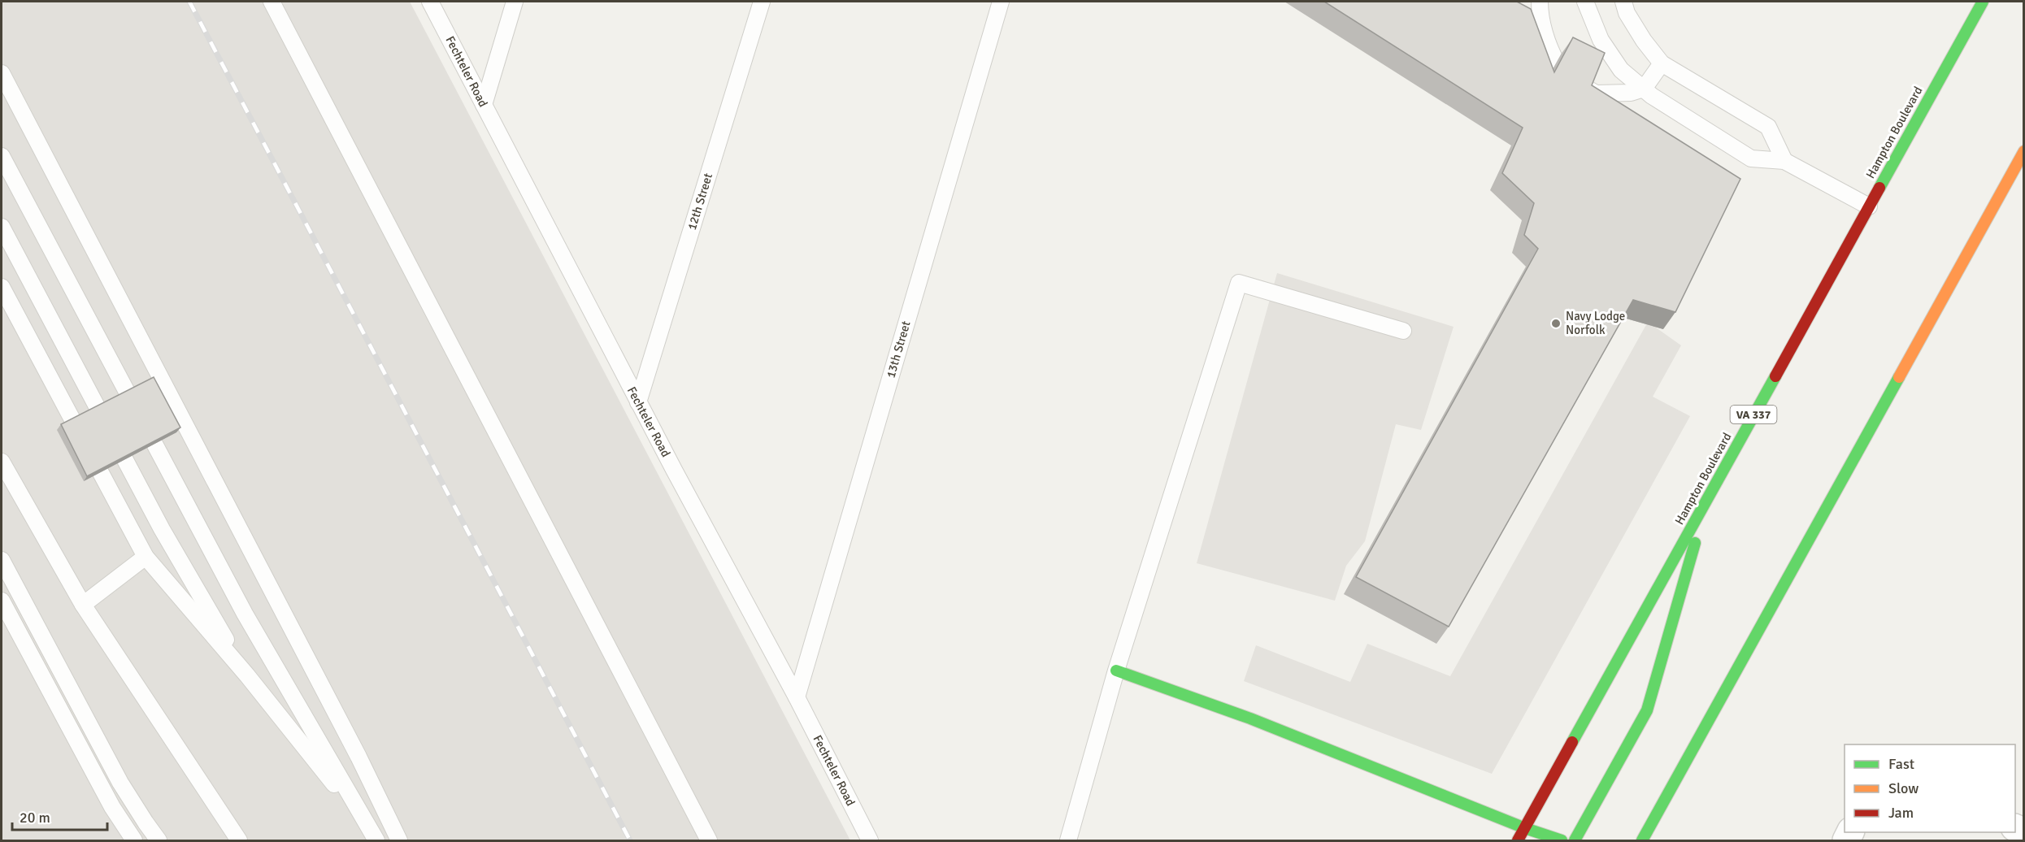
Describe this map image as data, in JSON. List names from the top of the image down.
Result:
{
  "streets": {
    "main road": ["Hampton Boulevard", "VA 337"],
    "lane": ["Fechteler Road", "12th Street", "13th Street"]
  },
  "crossings": [
    ["Fechteler Road", "12th Street"],
    ["Fechteler Road", "13th Street"]
  ],
  "places": ["Navy Lodge Norfolk"],
  "legend": ["Fast", "Slow", "Jam"],
  "scale_bar": "20 m"
}
